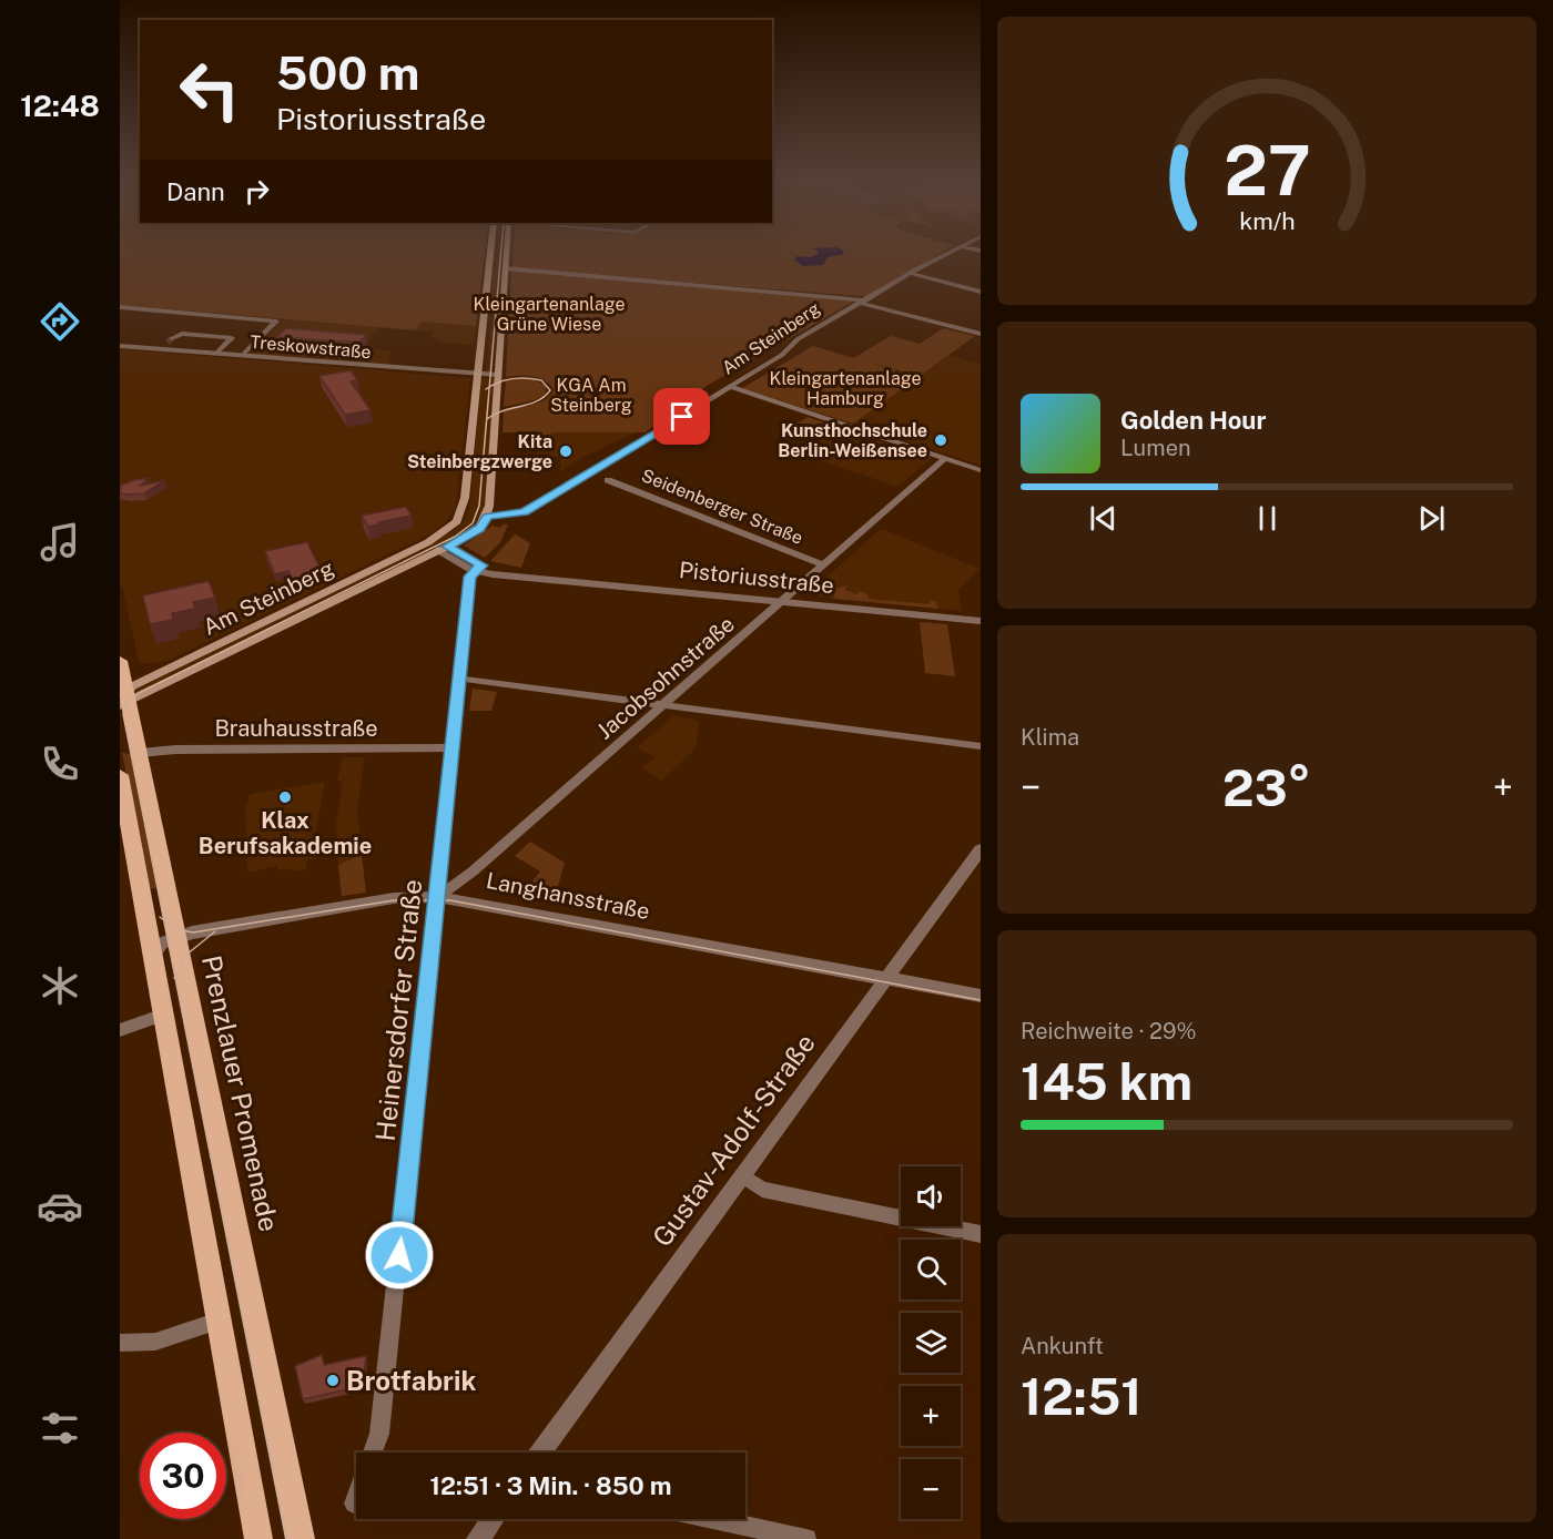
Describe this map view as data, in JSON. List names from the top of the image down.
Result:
{
  "streets": {
    "main road": ["Am Steinberg", "Prenzlauer Promenade"],
    "street": [
      "Treskowstraße",
      "Seidenberger Straße",
      "Pistoriusstraße",
      "Jacobsohnstraße",
      "Brauhausstraße",
      "Langhansstraße",
      "Heinersdorfer Straße",
      "Gustav-Adolf-Straße"
    ]
  },
  "crossings": [
    ["Am Steinberg", "Pistoriusstraße"],
    ["Am Steinberg", "Prenzlauer Promenade"],
    ["Seidenberger Straße", "Jacobsohnstraße"],
    ["Pistoriusstraße", "Jacobsohnstraße"],
    ["Pistoriusstraße", "Heinersdorfer Straße"],
    ["Jacobsohnstraße", "Langhansstraße"],
    ["Jacobsohnstraße", "Heinersdorfer Straße"],
    ["Brauhausstraße", "Heinersdorfer Straße"],
    ["Brauhausstraße", "Prenzlauer Promenade"],
    ["Langhansstraße", "Heinersdorfer Straße"],
    ["Langhansstraße", "Prenzlauer Promenade"],
    ["Langhansstraße", "Gustav-Adolf-Straße"]
  ],
  "parks": ["Kleingartenanlage Grüne Wiese", "Kleingartenanlage Hamburg", "KGA Am Steinberg"],
  "places": [
    "Kunsthochschule Berlin-Weißensee",
    "Kita Steinbergzwerge",
    "Klax Berufsakademie",
    "Brotfabrik"
  ],
  "page": {
    "tabs": "12:48",
    "turn": ["500 m", "Pistoriusstraße"],
    "then": "Dann",
    "song": ["Golden Hour", "Lumen"],
    "tile": [
      "Klima",
      ["Reichweite · 29%", "145 km"],
      ["Ankunft", "12:51"]
    ],
    "heat": ["−", "23°", "+"],
    "map_buttons": ["+", "−"],
    "limit": "30",
    "trip": "12:51 · 3 Min. · 850 m",
    "gauge": ["27", "km/h"]
  }
}
